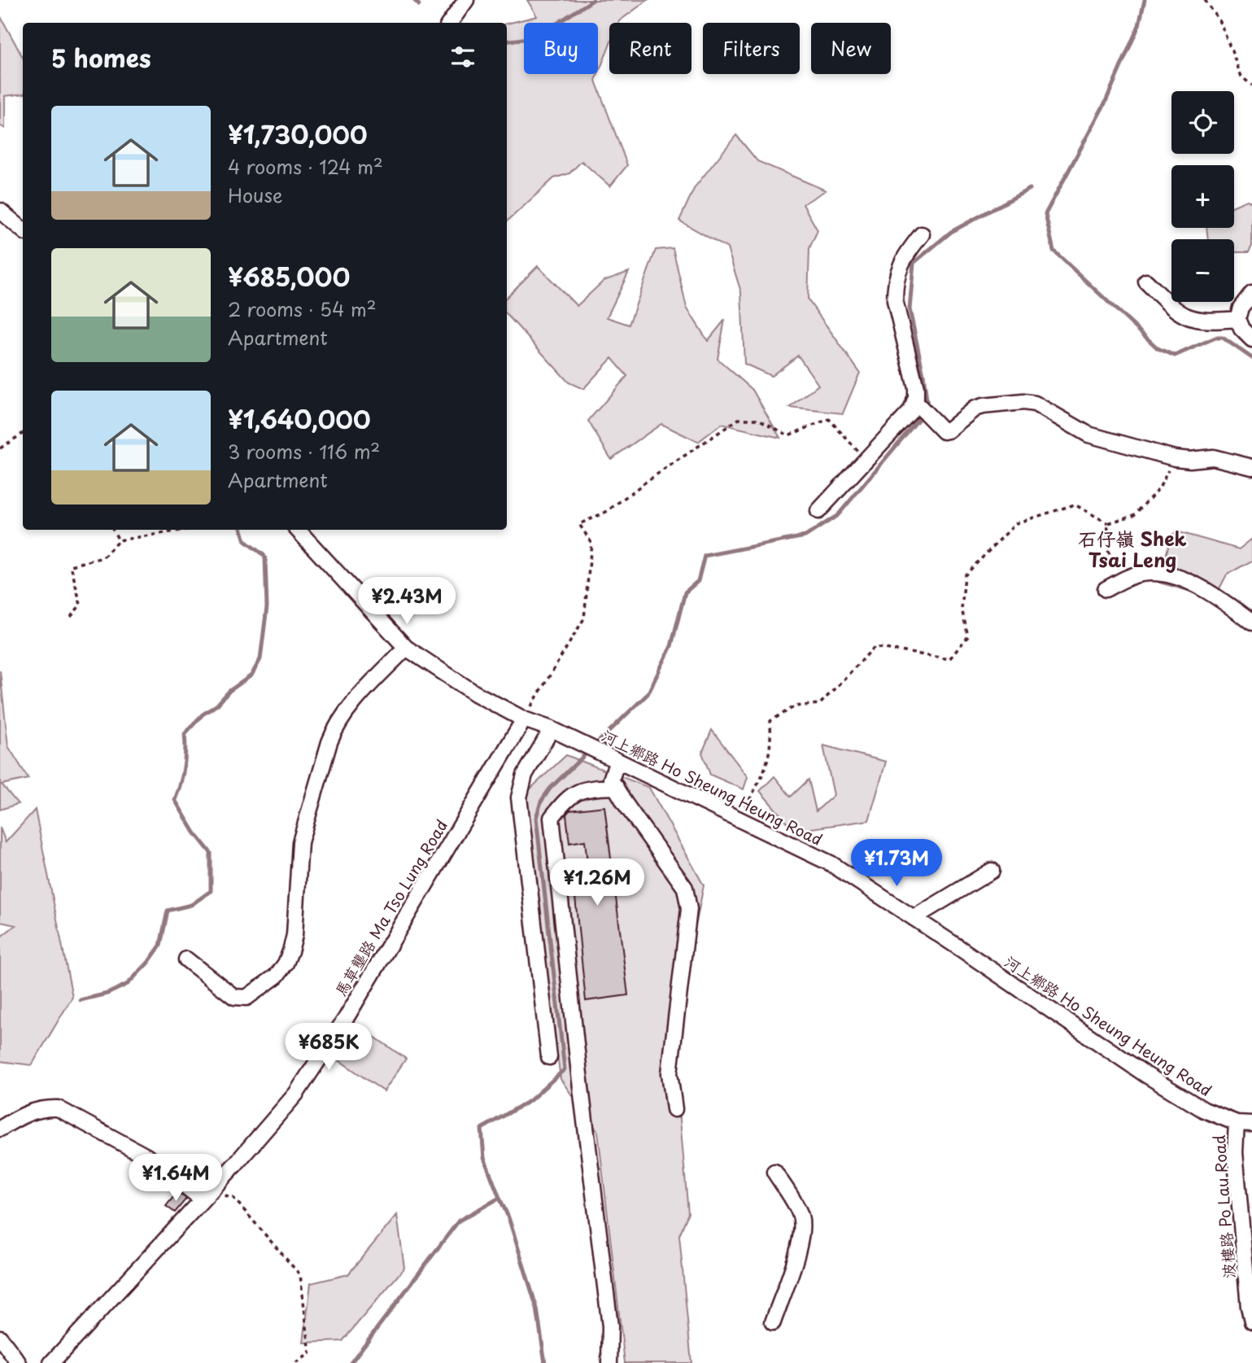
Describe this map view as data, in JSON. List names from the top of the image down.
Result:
{
  "streets": {
    "street": ["河上鄉路 Ho Sheung Heung Road", "馬草壟路 Ma Tso Lung Road", "波樓路 Po Lau Road"]
  },
  "crossings": [
    ["河上鄉路 Ho Sheung Heung Road", "馬草壟路 Ma Tso Lung Road"],
    ["河上鄉路 Ho Sheung Heung Road", "波樓路 Po Lau Road"]
  ],
  "districts": ["石仔嶺 Shek Tsai Leng"],
  "page": {
    "chip": [
      "Buy",
      "Rent",
      "Filters",
      "New"
    ],
    "heading": "5 homes",
    "map_buttons": ["+", "−"],
    "list": [
      {
        "name": "¥1,730,000",
        "note": "4 rooms · 124 m² · House"
      },
      {
        "name": "¥685,000",
        "note": "2 rooms · 54 m² · Apartment"
      },
      {
        "name": "¥1,640,000",
        "note": "3 rooms · 116 m² · Apartment"
      }
    ],
    "price": [
      "¥2.43M",
      "¥1.73M",
      "¥1.26M",
      "¥685K",
      "¥1.64M"
    ]
  }
}
